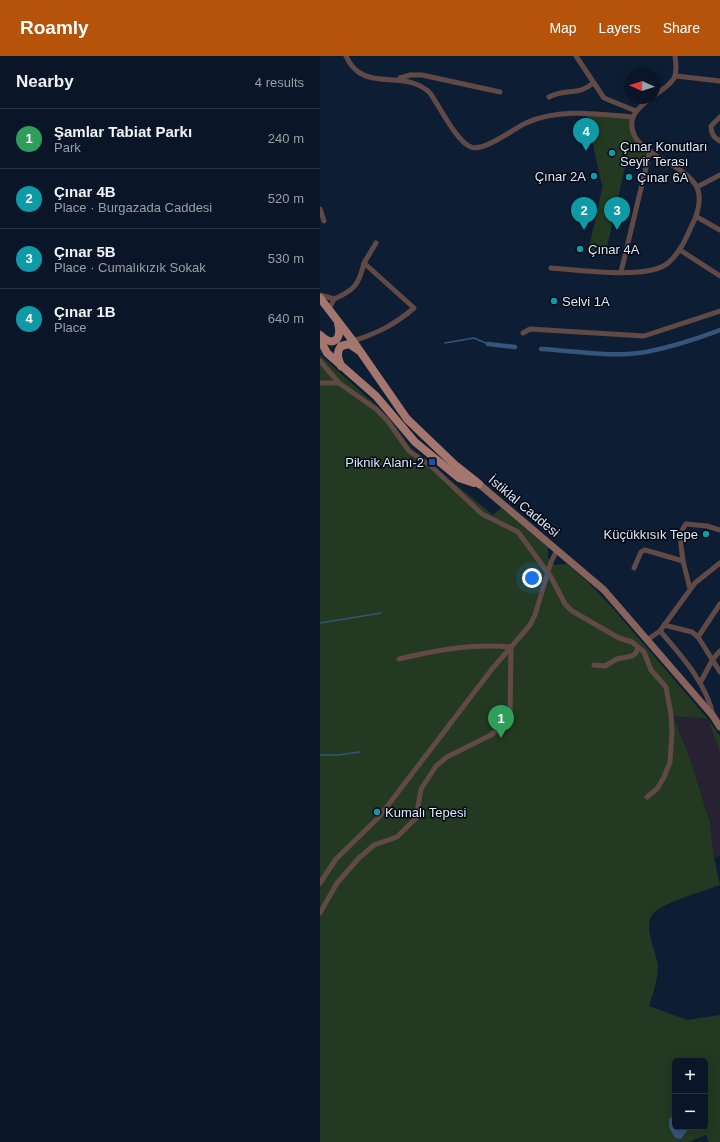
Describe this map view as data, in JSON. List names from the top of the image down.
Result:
{
  "streets": {
    "main road": ["İstiklal Caddesi"]
  },
  "places": {
    "other": [
      "Çınar Konutları Seyir Terası",
      "Çınar 2A",
      "Çınar 6A",
      "Çınar 4A",
      "Selvi 1A",
      "Küçükkısık Tepe",
      "Kumalı Tepesi"
    ],
    "transit": ["Piknik Alanı-2"]
  },
  "north": "left",
  "page": {
    "header": "Roamly",
    "nav": ["Map", "Layers", "Share"],
    "heading": ["Nearby", "4 results"],
    "list": [
      {
        "mark": "1",
        "name": "Şamlar Tabiat Parkı",
        "note": "Park",
        "value": "240 m"
      },
      {
        "mark": "2",
        "name": "Çınar 4B",
        "note": "Place · Burgazada Caddesi",
        "value": "520 m"
      },
      {
        "mark": "3",
        "name": "Çınar 5B",
        "note": "Place · Cumalıkızık Sokak",
        "value": "530 m"
      },
      {
        "mark": "4",
        "name": "Çınar 1B",
        "note": "Place",
        "value": "640 m"
      }
    ],
    "pins": [
      "4",
      "2",
      "3",
      "1"
    ],
    "map_buttons": ["+", "−"]
  }
}
